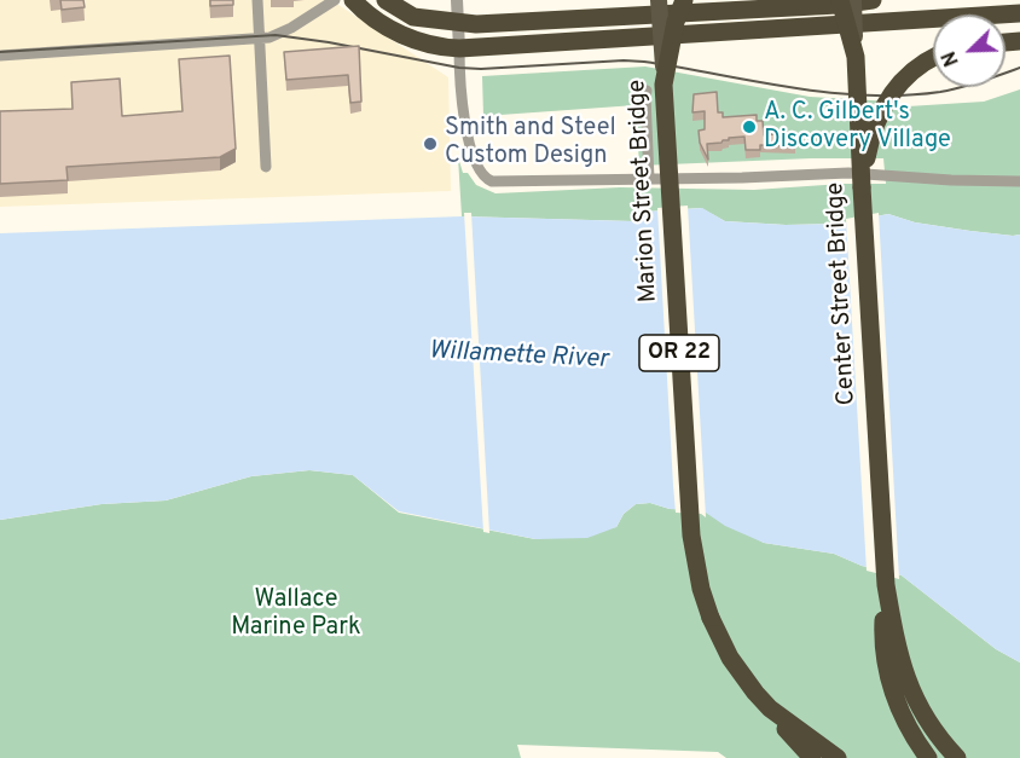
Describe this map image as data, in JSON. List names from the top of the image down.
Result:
{
  "streets": {
    "highway": ["Marion Street Bridge", "Center Street Bridge", "OR 22"]
  },
  "crossings": [
    ["Marion Street Bridge", "OR 22"]
  ],
  "water": ["Willamette River"],
  "parks": ["Wallace Marine Park"],
  "places": ["A. C. Gilbert's Discovery Village", "Smith and Steel Custom Design"],
  "north": "bottom left"
}
